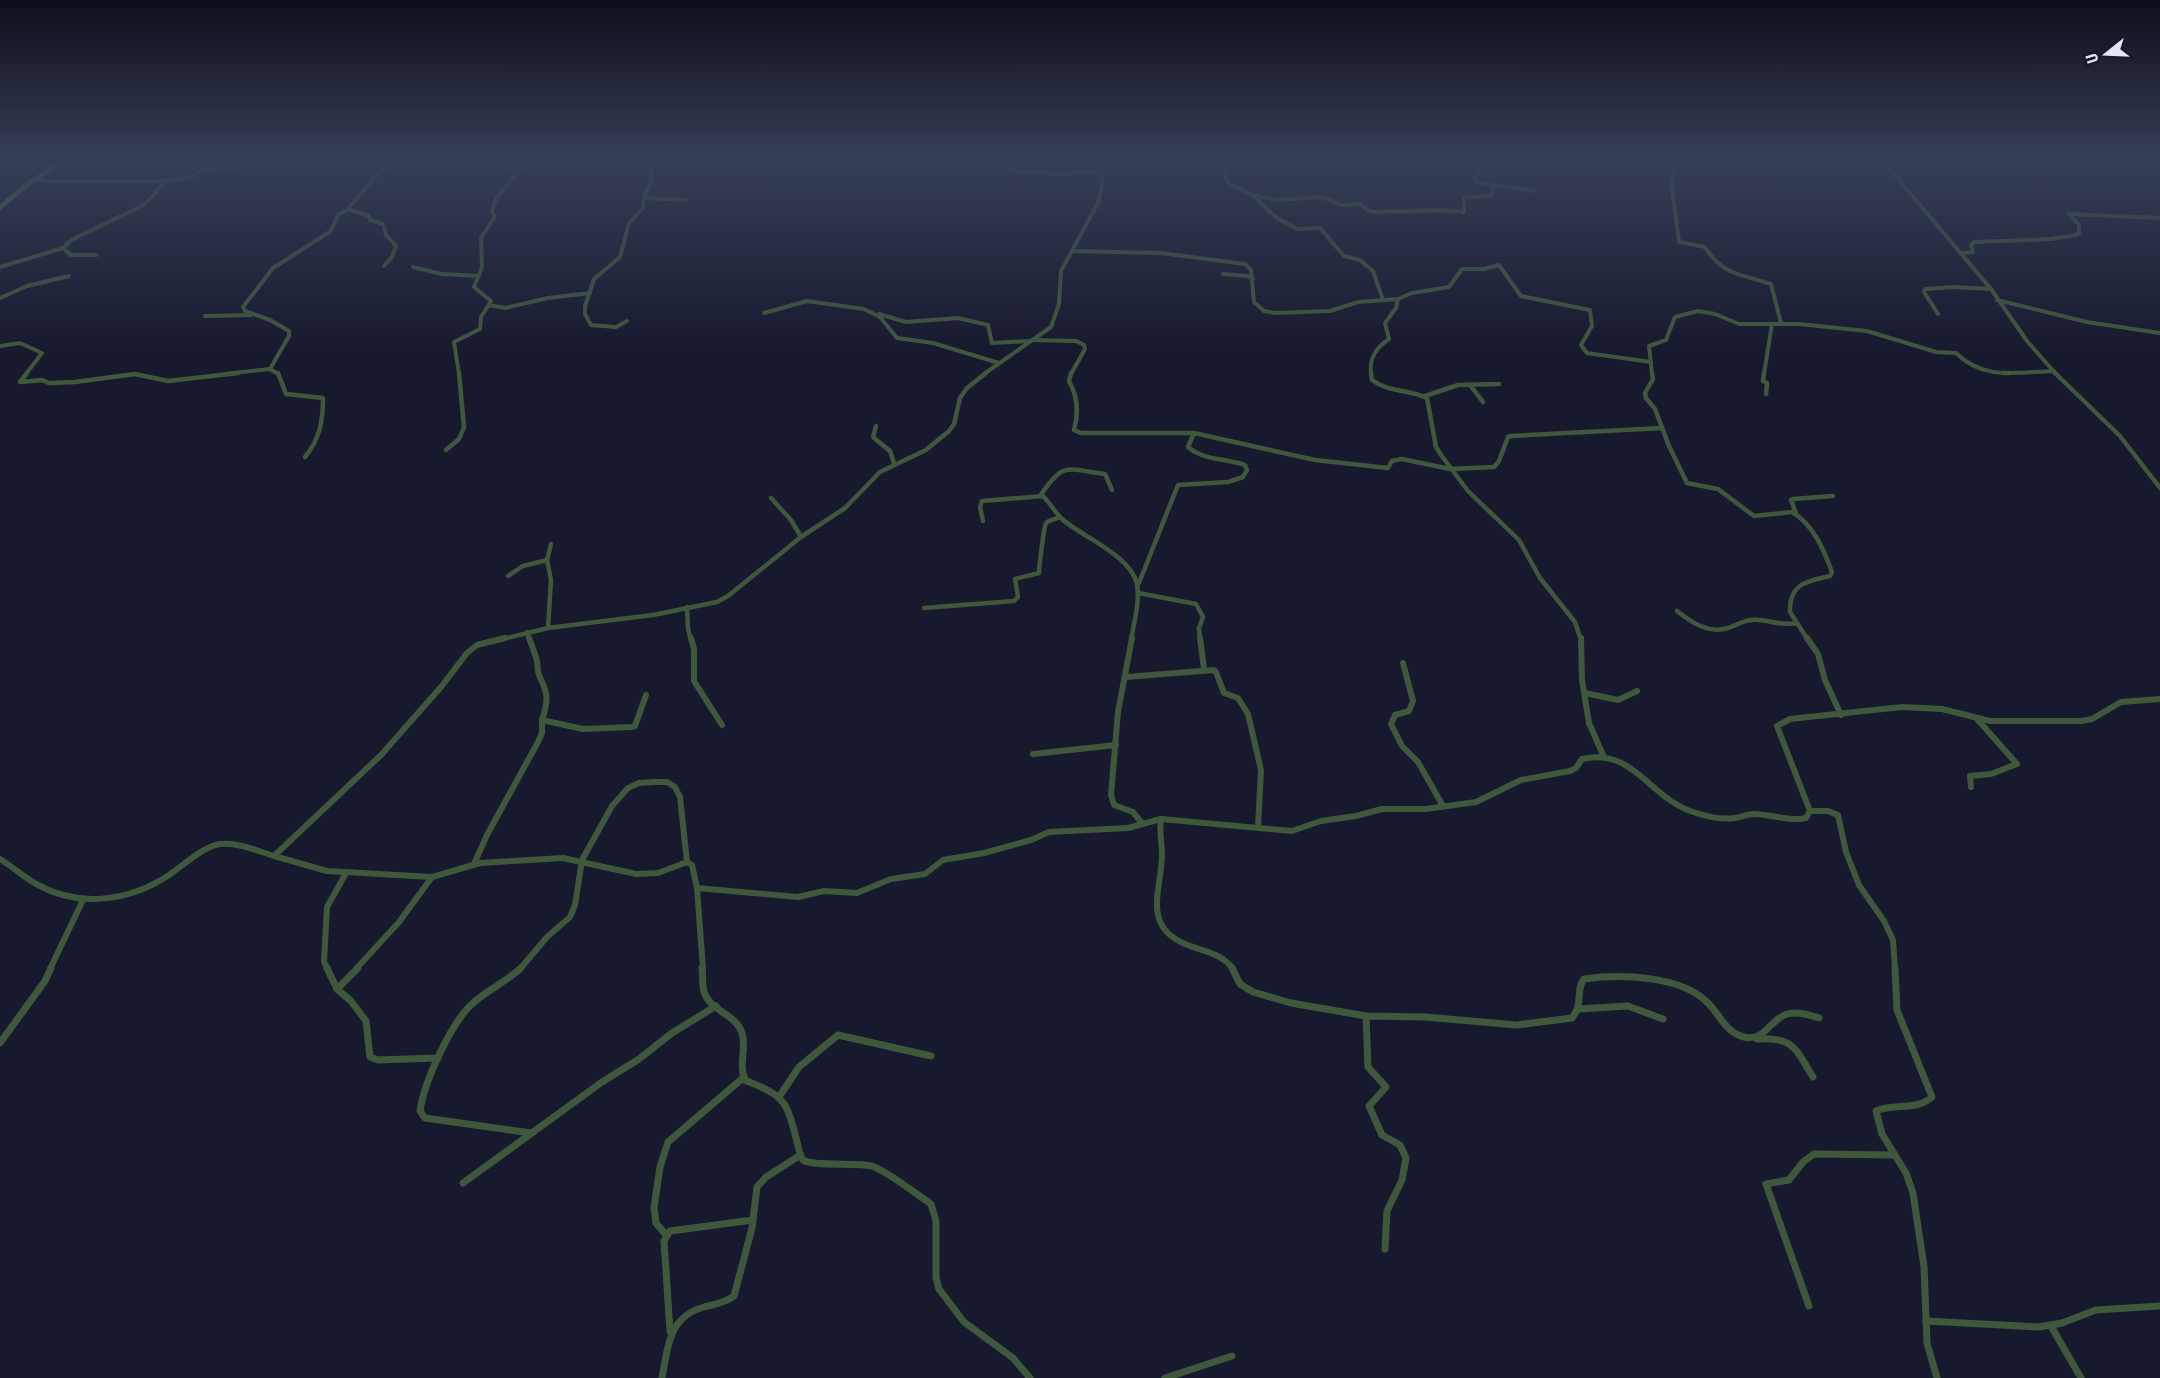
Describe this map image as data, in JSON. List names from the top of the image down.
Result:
{
  "north": "left"
}
